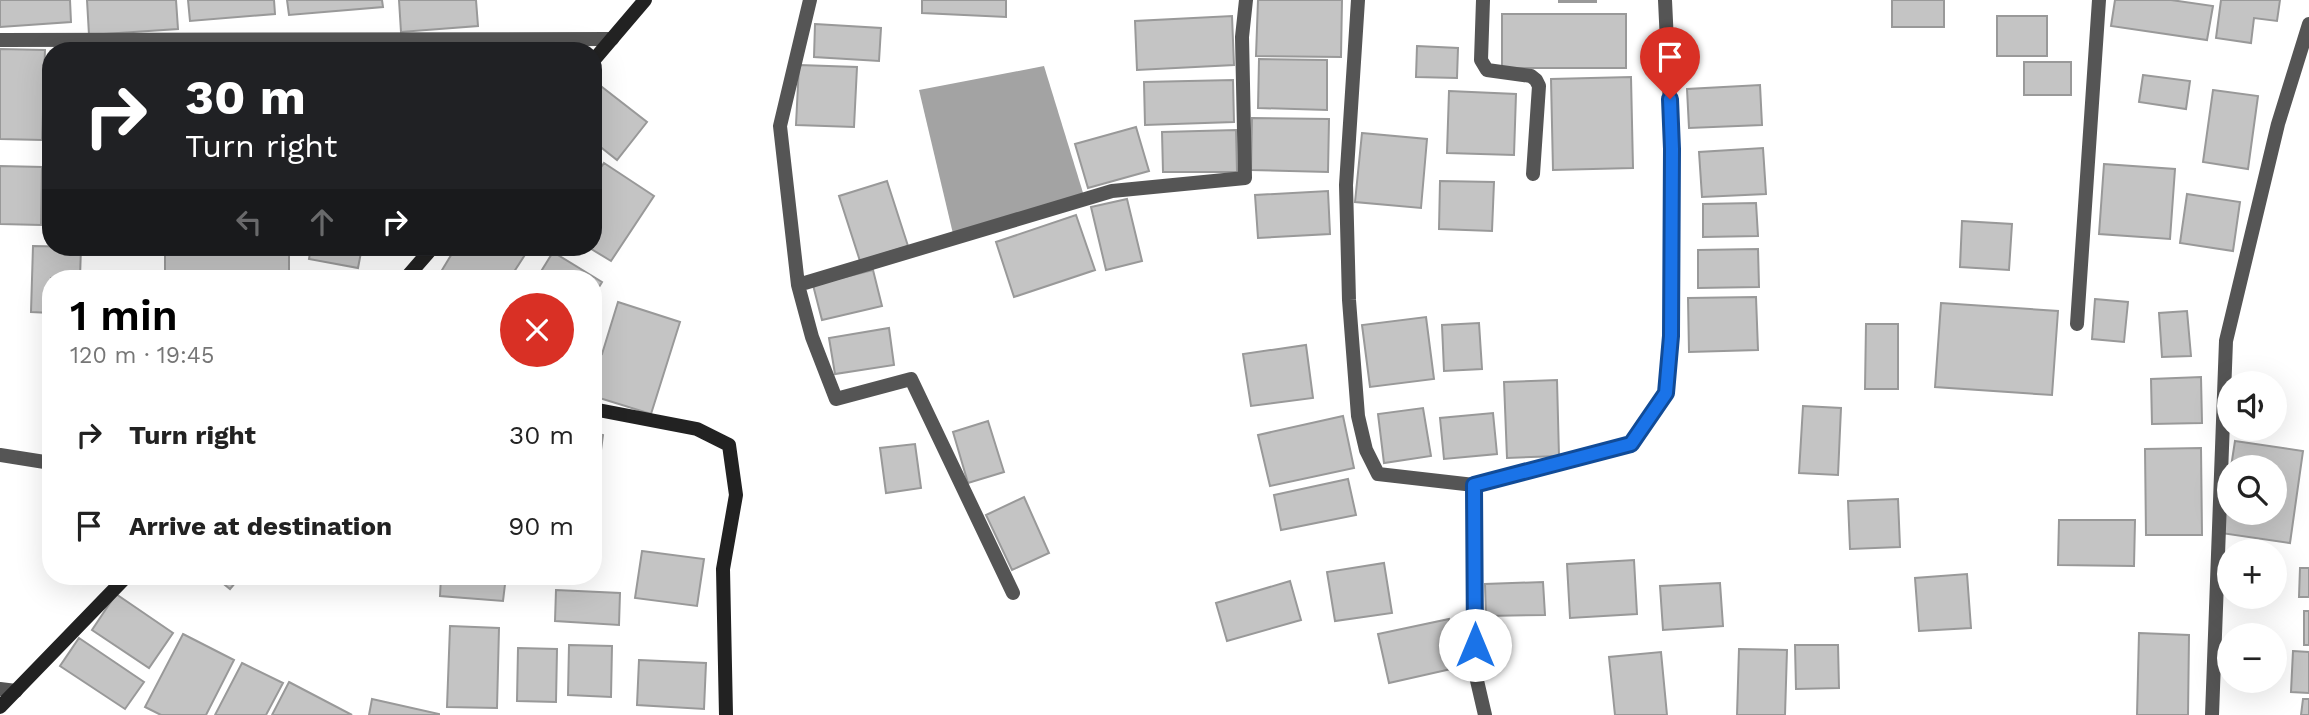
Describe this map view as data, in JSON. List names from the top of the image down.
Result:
{
  "page": {
    "turn": ["30 m", "Turn right"],
    "heading": ["1 min", "120 m · 19:45"],
    "map_buttons": ["+", "−"],
    "list": [
      {
        "name": "Turn right",
        "value": "30 m"
      },
      {
        "name": "Arrive at destination",
        "value": "90 m"
      }
    ]
  }
}
